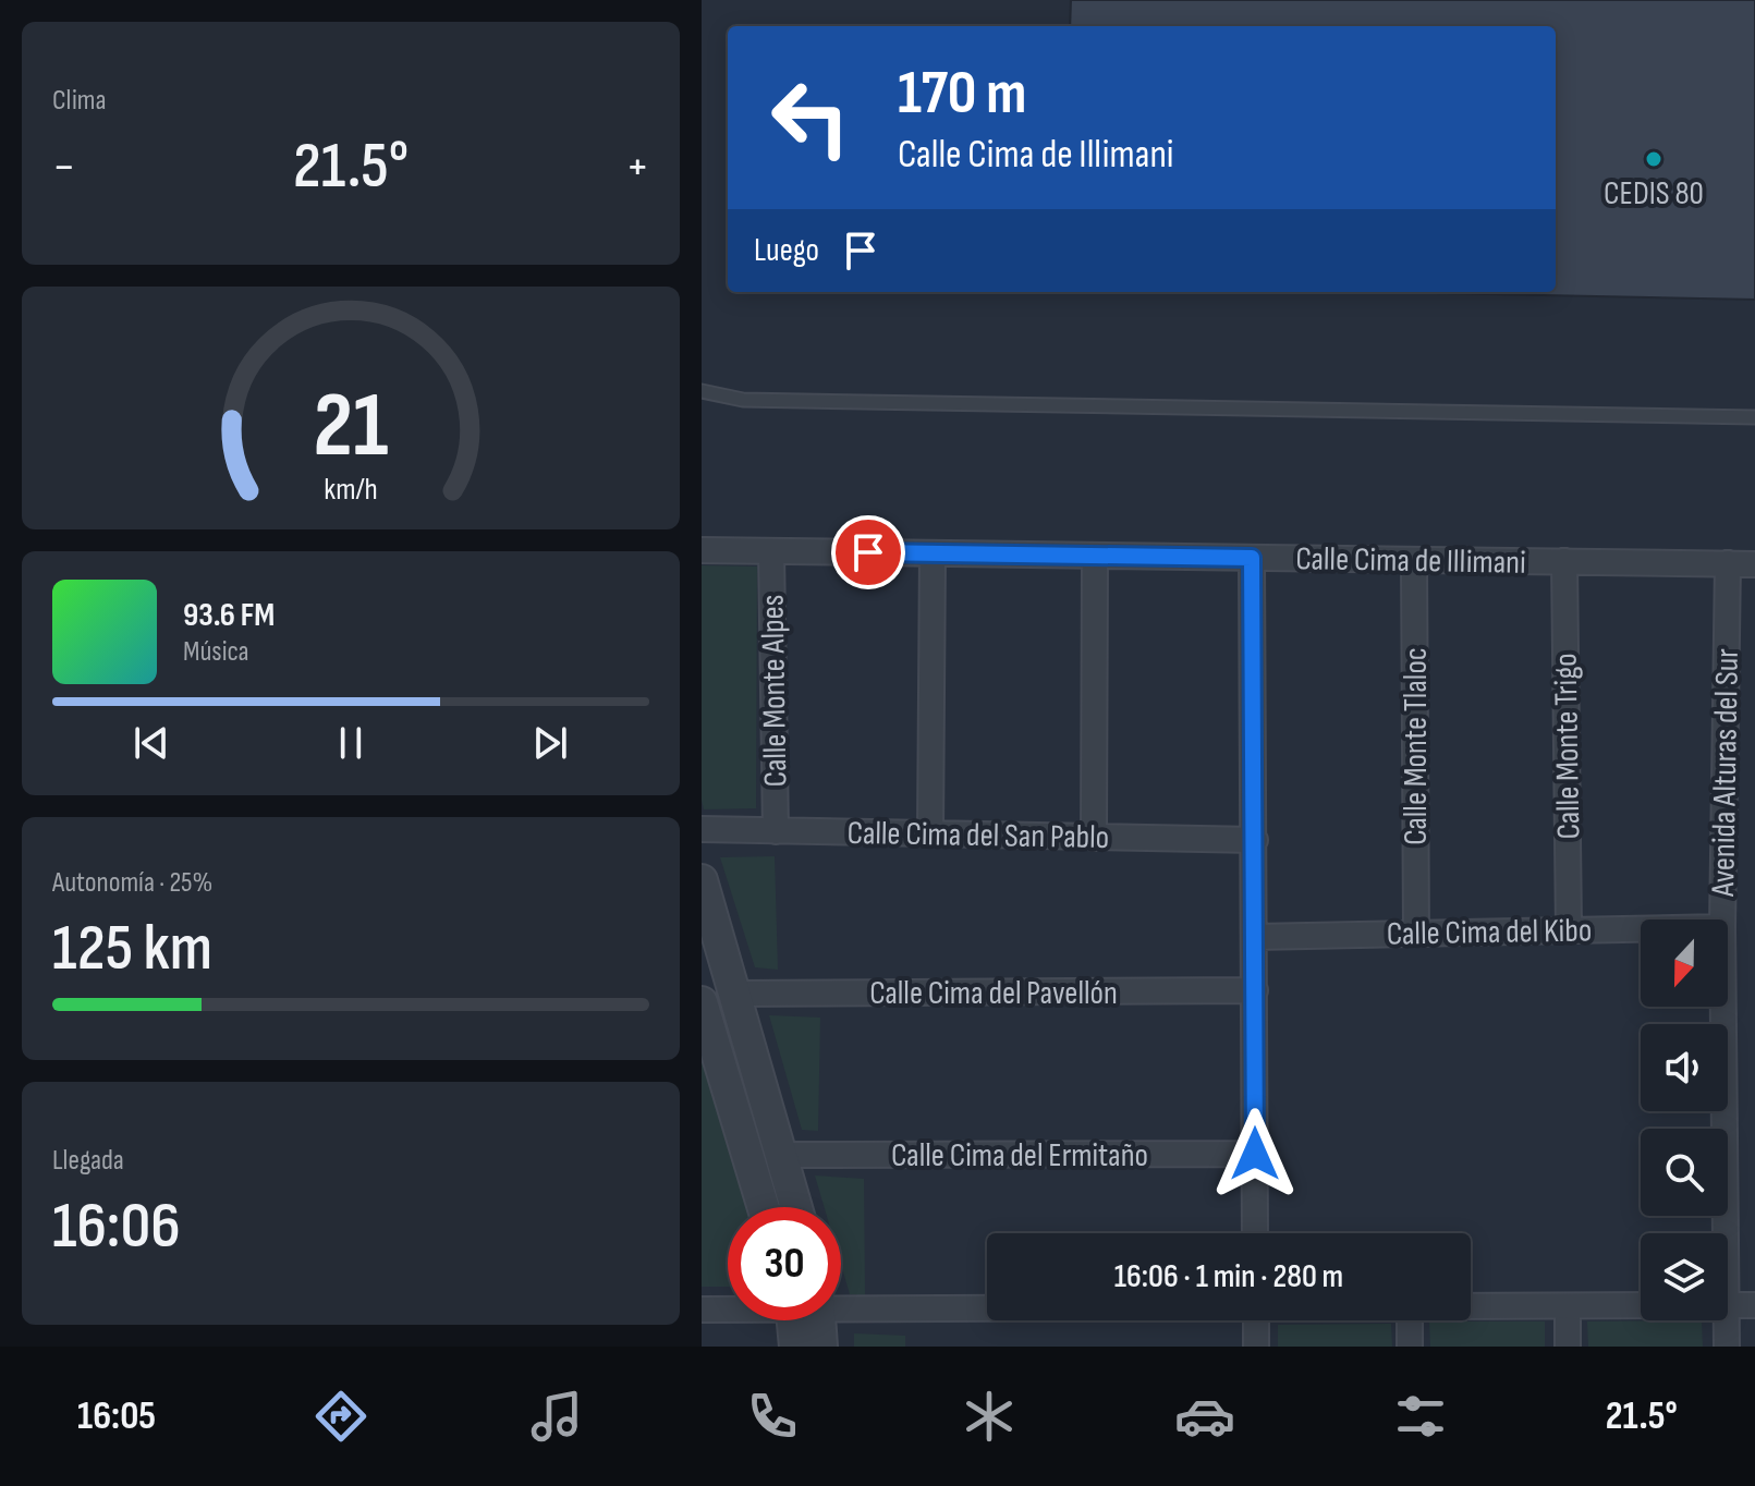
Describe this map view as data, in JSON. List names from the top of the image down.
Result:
{
  "streets": {
    "street": [
      "Calle Cima de Illimani",
      "Calle Monte Alpes",
      "Calle Monte Tlaloc",
      "Calle Monte Trigo",
      "Avenida Alturas del Sur",
      "Calle Cima del San Pablo",
      "Calle Cima del Kibo",
      "Calle Cima del Pavellón",
      "Calle Cima del Ermitaño"
    ]
  },
  "crossings": [
    ["Calle Cima de Illimani", "Calle Monte Alpes"],
    ["Calle Cima de Illimani", "Calle Monte Tlaloc"],
    ["Calle Cima de Illimani", "Calle Monte Trigo"],
    ["Calle Cima de Illimani", "Avenida Alturas del Sur"],
    ["Calle Monte Alpes", "Calle Cima del San Pablo"],
    ["Calle Monte Tlaloc", "Calle Cima del Kibo"],
    ["Calle Monte Trigo", "Calle Cima del Kibo"]
  ],
  "places": ["CEDIS 80"],
  "north": "bottom",
  "page": {
    "tile": [
      "Clima",
      ["Autonomía · 25%", "125 km"],
      ["Llegada", "16:06"]
    ],
    "turn": ["170 m", "Calle Cima de Illimani"],
    "heat": ["−", "21.5°", "+"],
    "then": "Luego",
    "song": ["93.6 FM", "Música"],
    "limit": "30",
    "trip": "16:06 · 1 min · 280 m",
    "tabs": ["16:05", "21.5°"],
    "gauge": ["21", "km/h"]
  }
}
